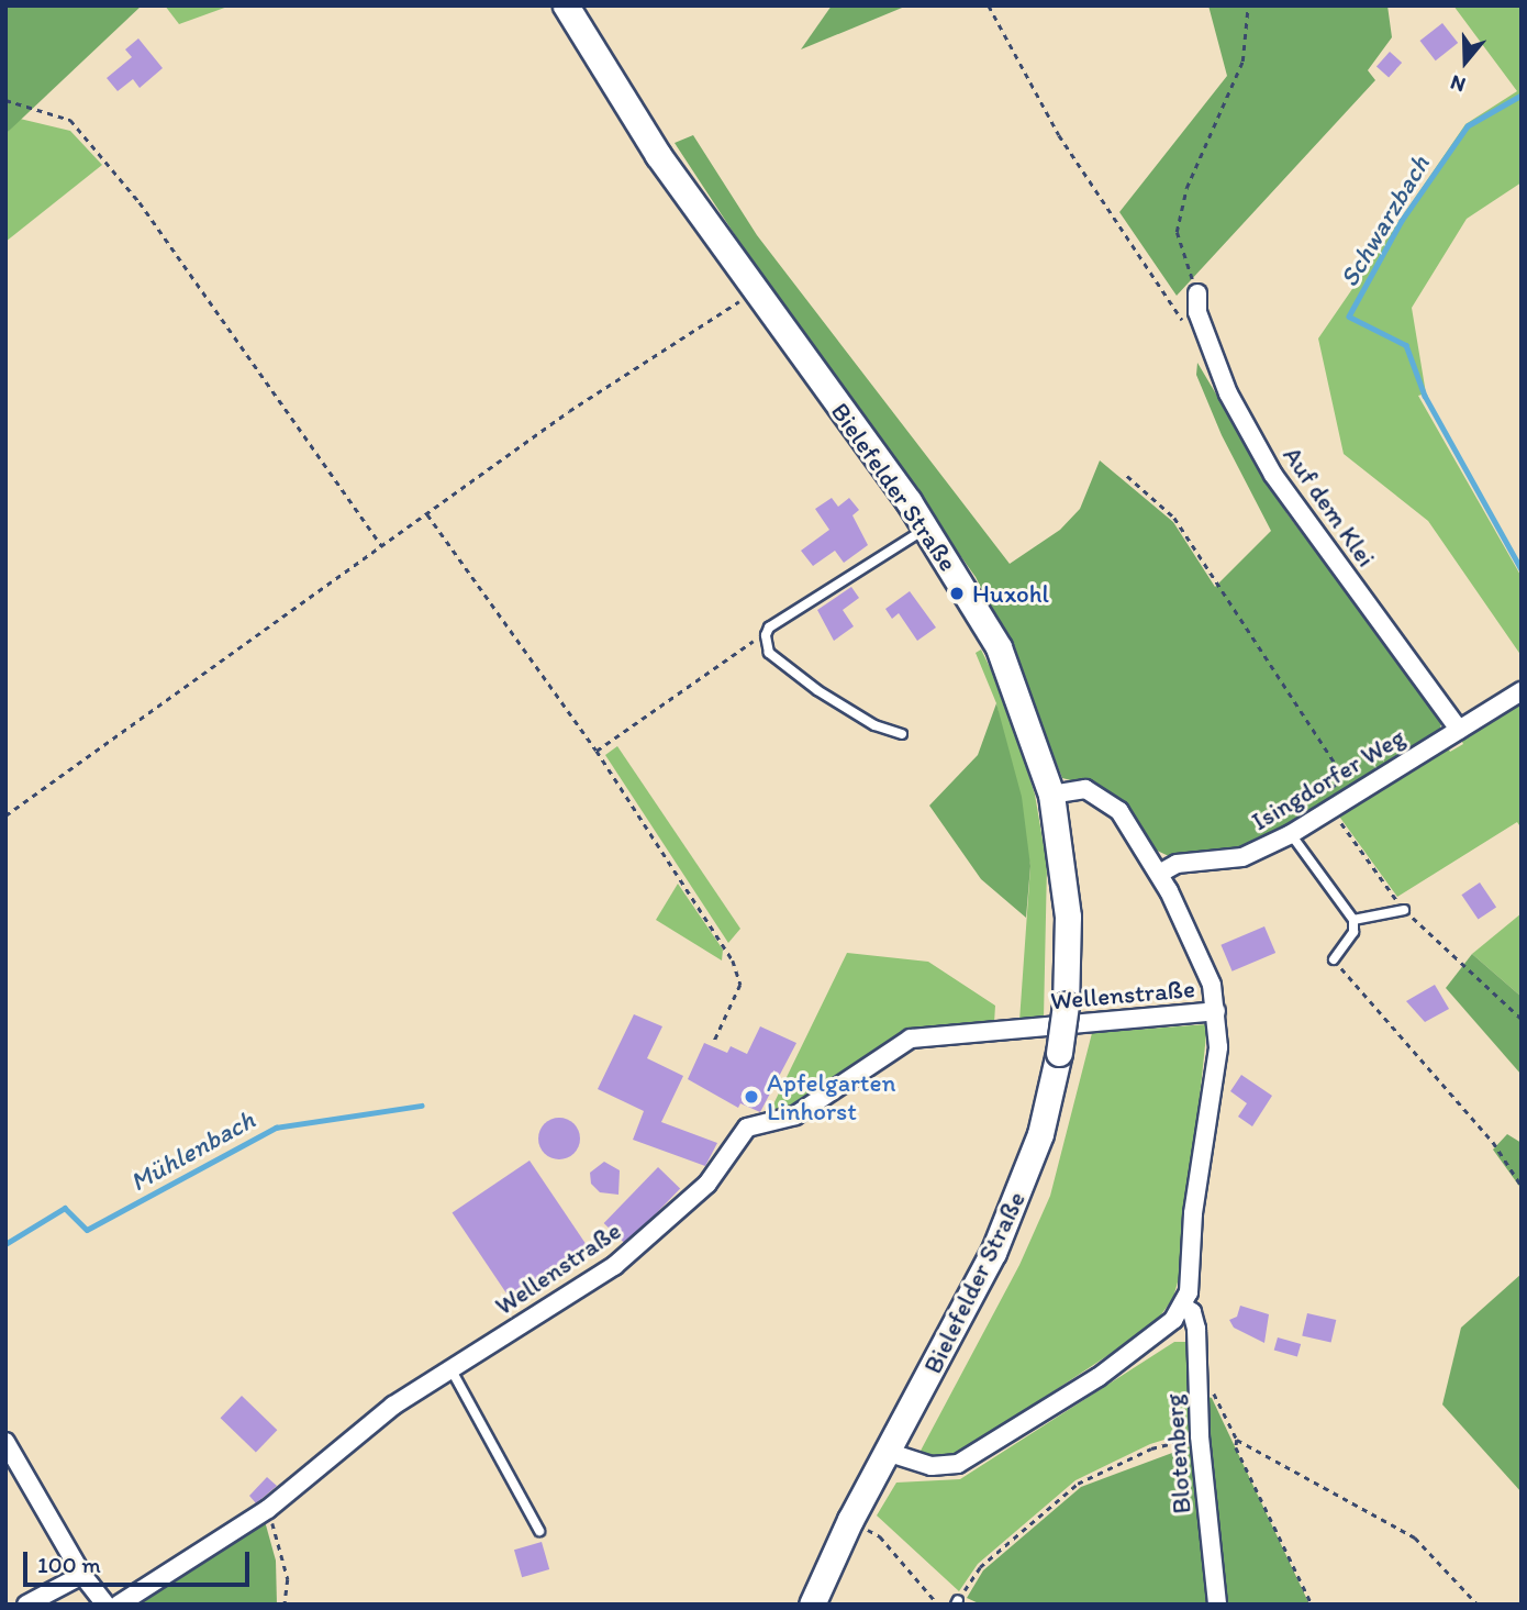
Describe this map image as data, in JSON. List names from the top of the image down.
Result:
{
  "streets": {
    "main road": ["Bielefelder Straße"],
    "street": [
      "Auf dem Klei",
      "Isingdorfer Weg",
      "Wellenstraße",
      "Blotenberg"
    ]
  },
  "crossings": [
    ["Auf dem Klei", "Isingdorfer Weg"]
  ],
  "water": ["Schwarzbach", "Mühlenbach"],
  "places": ["Huxohl", "Apfelgarten Linhorst"],
  "scale_bar": "100 m",
  "north": "bottom"
}
